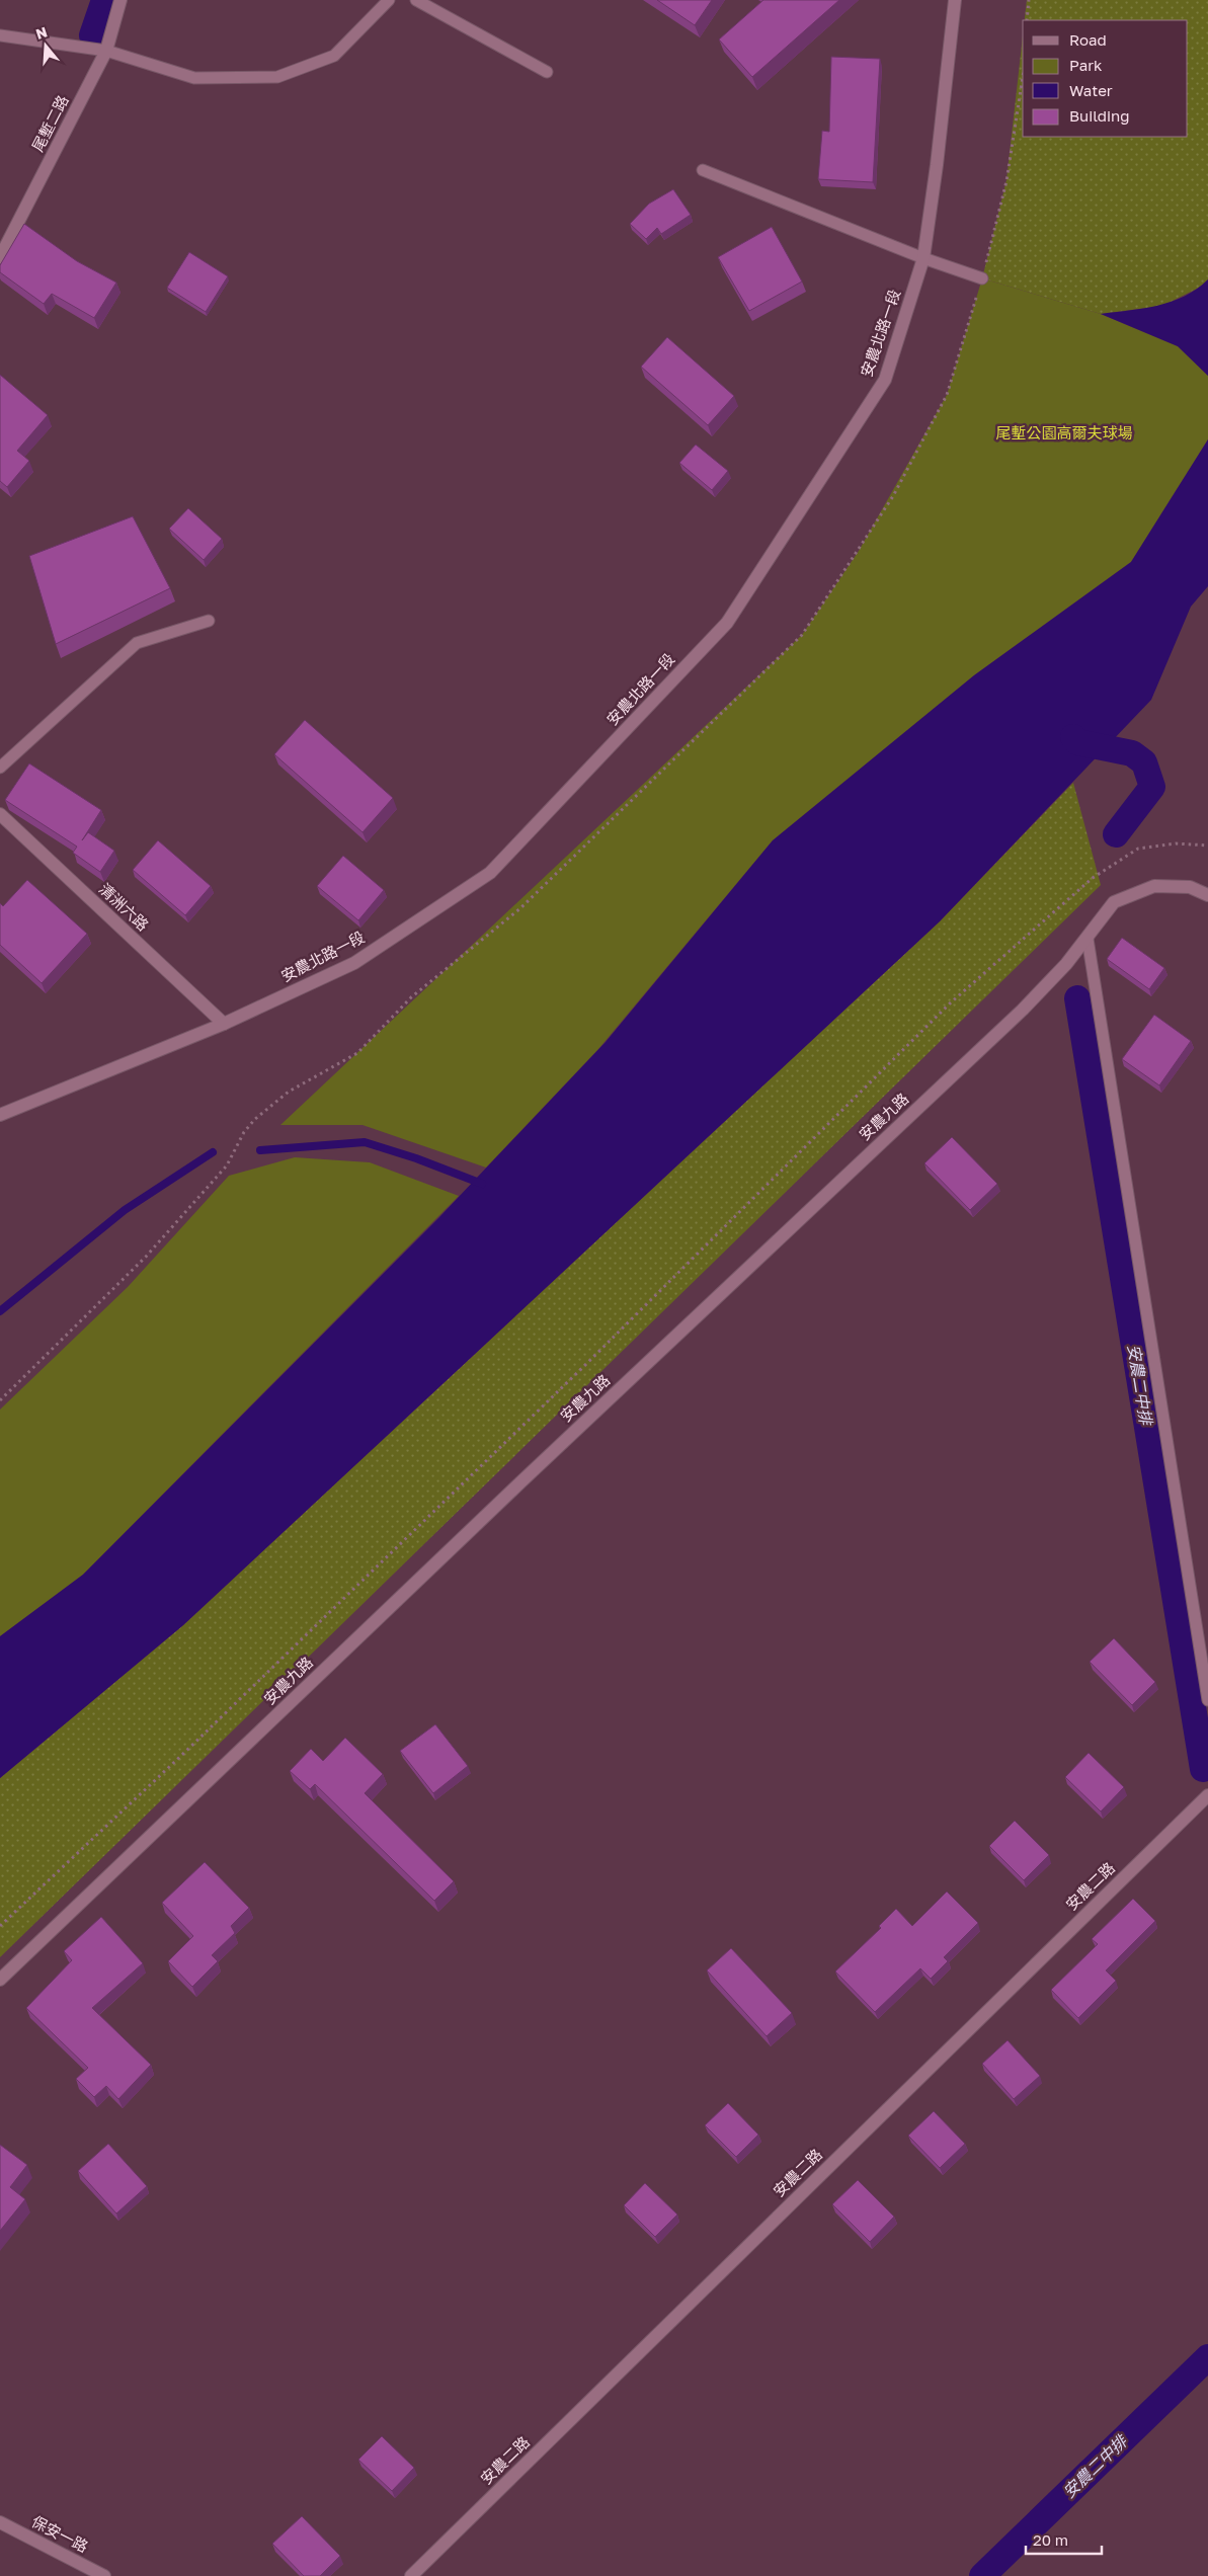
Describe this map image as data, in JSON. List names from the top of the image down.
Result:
{
  "streets": {
    "street": [
      "尾塹二路",
      "安農北路一段",
      "清洲六路",
      "安農九路",
      "安農二路",
      "保安一路"
    ]
  },
  "crossings": [
    ["安農北路一段", "清洲六路"]
  ],
  "water": ["安農二中排"],
  "parks": ["尾塹公園高爾夫球場"],
  "legend": [
    "Road",
    "Park",
    "Water",
    "Building"
  ],
  "scale_bar": "20 m",
  "north": "top"
}
